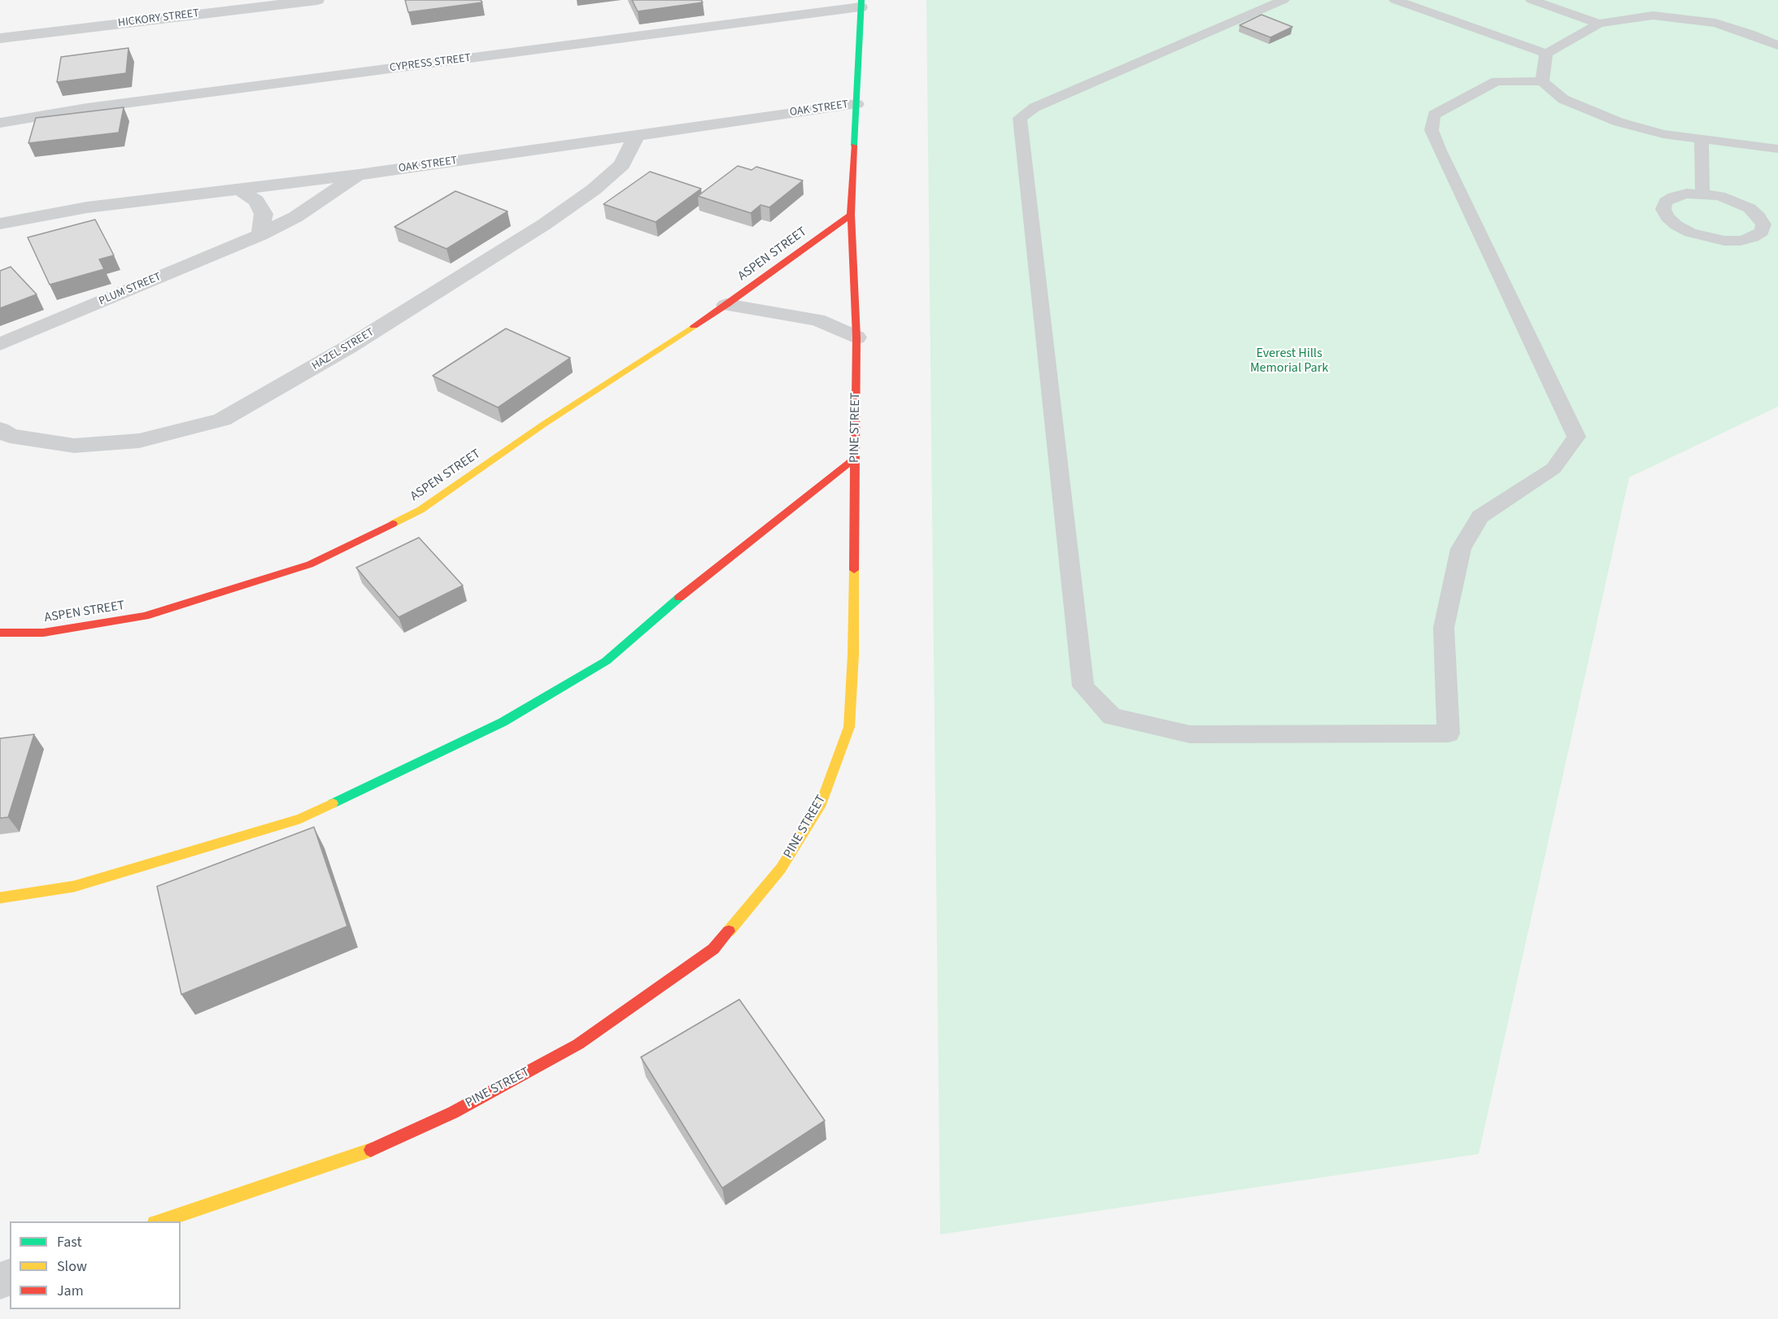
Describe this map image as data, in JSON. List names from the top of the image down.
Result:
{
  "streets": {
    "street": [
      "HICKORY STREET",
      "CYPRESS STREET",
      "OAK STREET",
      "ASPEN STREET",
      "PLUM STREET",
      "HAZEL STREET",
      "PINE STREET"
    ]
  },
  "crossings": [
    ["CYPRESS STREET", "PINE STREET"],
    ["OAK STREET", "PLUM STREET"],
    ["OAK STREET", "HAZEL STREET"],
    ["OAK STREET", "PINE STREET"],
    ["ASPEN STREET", "PINE STREET"]
  ],
  "parks": ["Everest Hills Memorial Park"],
  "legend": ["Fast", "Slow", "Jam"]
}
